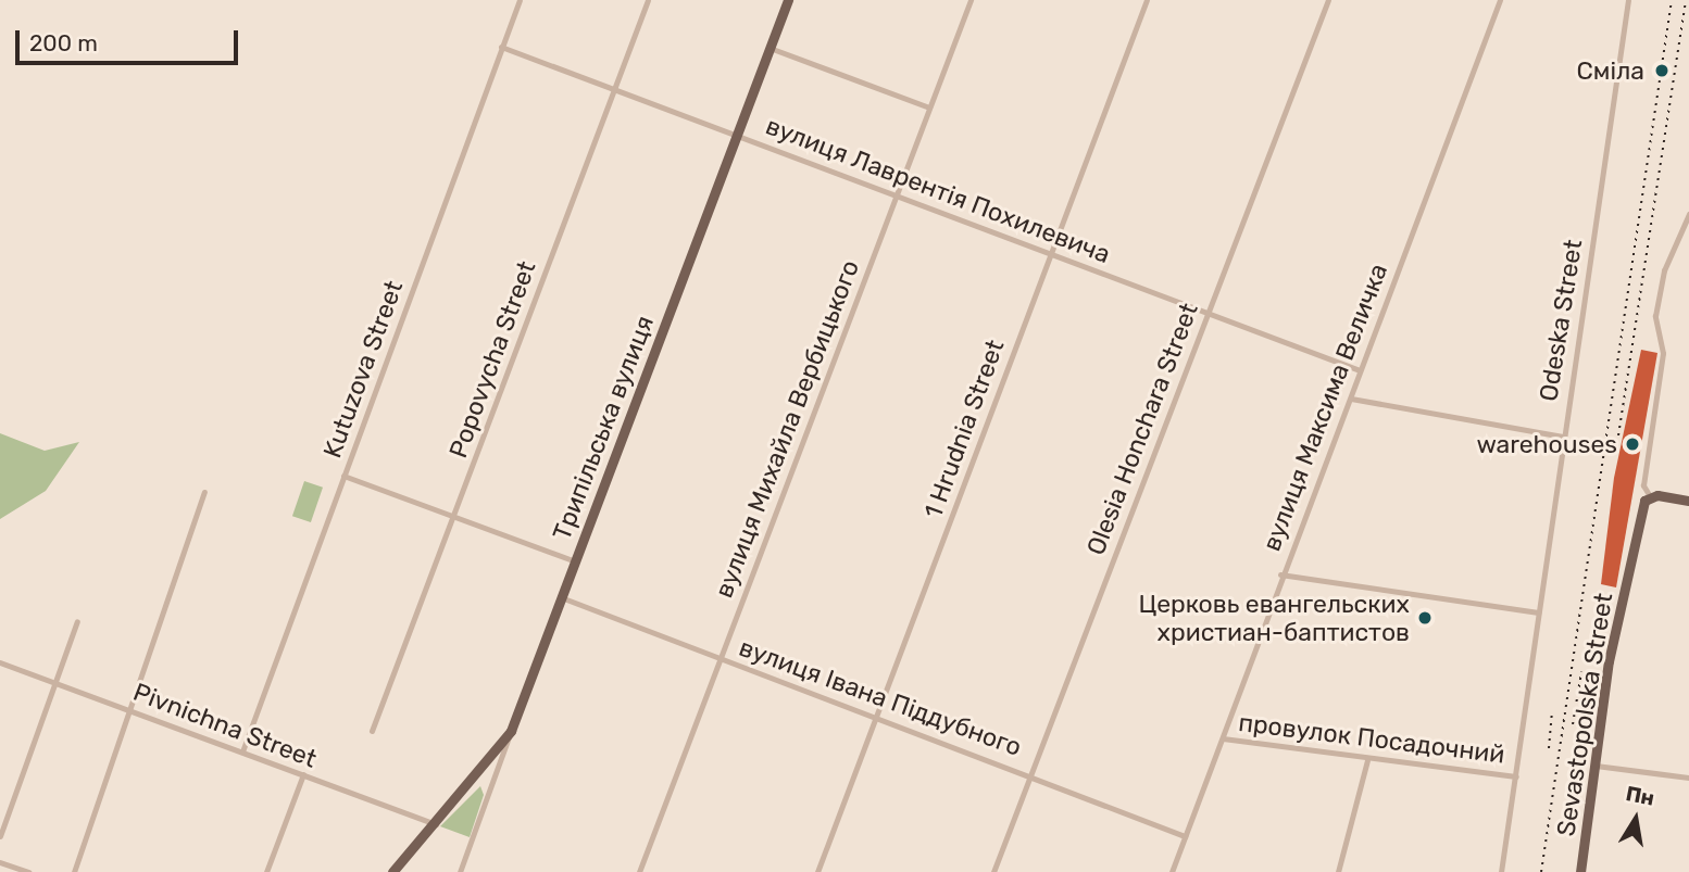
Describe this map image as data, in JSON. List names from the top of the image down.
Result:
{
  "streets": {
    "main road": ["Трипільська вулиця", "Sevastopolska Street"],
    "street": [
      "вулиця Лаврентія Похилевича",
      "Odeska Street",
      "Popovycha Street",
      "Kutuzova Street",
      "вулиця Максима Величка",
      "вулиця Михайла Вербицького",
      "1 Hrudnia Street",
      "Olesia Honchara Street",
      "вулиця Івана Піддубного",
      "Pivnichna Street",
      "провулок Посадочний"
    ]
  },
  "crossings": [
    ["вулиця Лаврентія Похилевича", "Popovycha Street"],
    ["вулиця Лаврентія Похилевича", "Kutuzova Street"],
    ["вулиця Лаврентія Похилевича", "вулиця Максима Величка"],
    ["вулиця Лаврентія Похилевича", "Трипільська вулиця"],
    ["вулиця Лаврентія Похилевича", "вулиця Михайла Вербицького"],
    ["вулиця Лаврентія Похилевича", "1 Hrudnia Street"],
    ["вулиця Лаврентія Похилевича", "Olesia Honchara Street"],
    ["Odeska Street", "провулок Посадочний"],
    ["Kutuzova Street", "Pivnichna Street"],
    ["вулиця Максима Величка", "вулиця Івана Піддубного"],
    ["вулиця Максима Величка", "провулок Посадочний"],
    ["Трипільська вулиця", "вулиця Івана Піддубного"],
    ["вулиця Михайла Вербицького", "вулиця Івана Піддубного"],
    ["1 Hrudnia Street", "вулиця Івана Піддубного"],
    ["Olesia Honchara Street", "вулиця Івана Піддубного"]
  ],
  "places": ["Сміла", "warehouses", "Церковь евангельских христиан-баптистов"],
  "scale_bar": "200 m",
  "north": "top"
}
